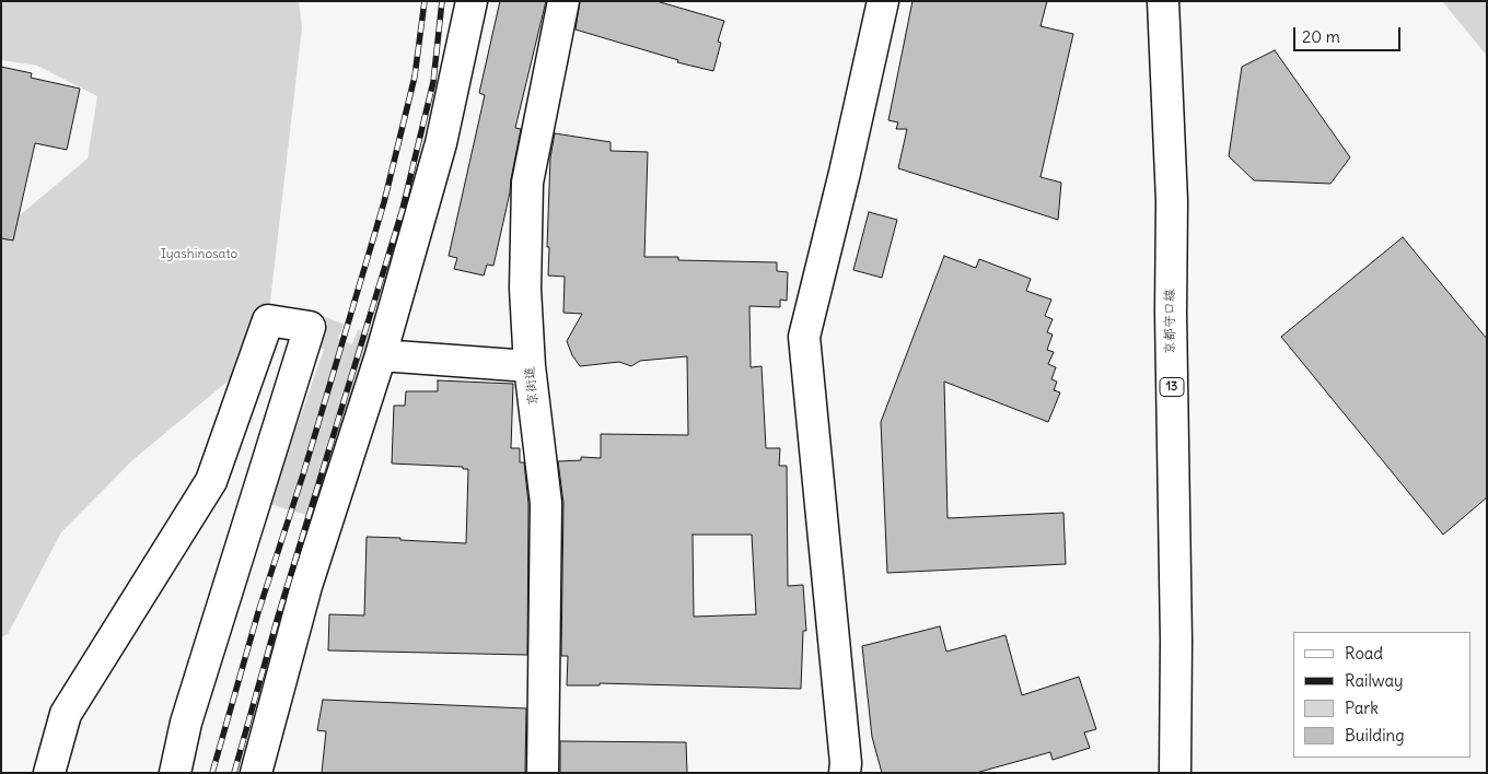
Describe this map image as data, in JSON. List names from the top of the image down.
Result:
{
  "streets": {
    "street": ["京都守口線", "京街道", "13"]
  },
  "parks": ["Iyashinosato"],
  "legend": [
    "Road",
    "Railway",
    "Park",
    "Building"
  ],
  "scale_bar": "20 m"
}
